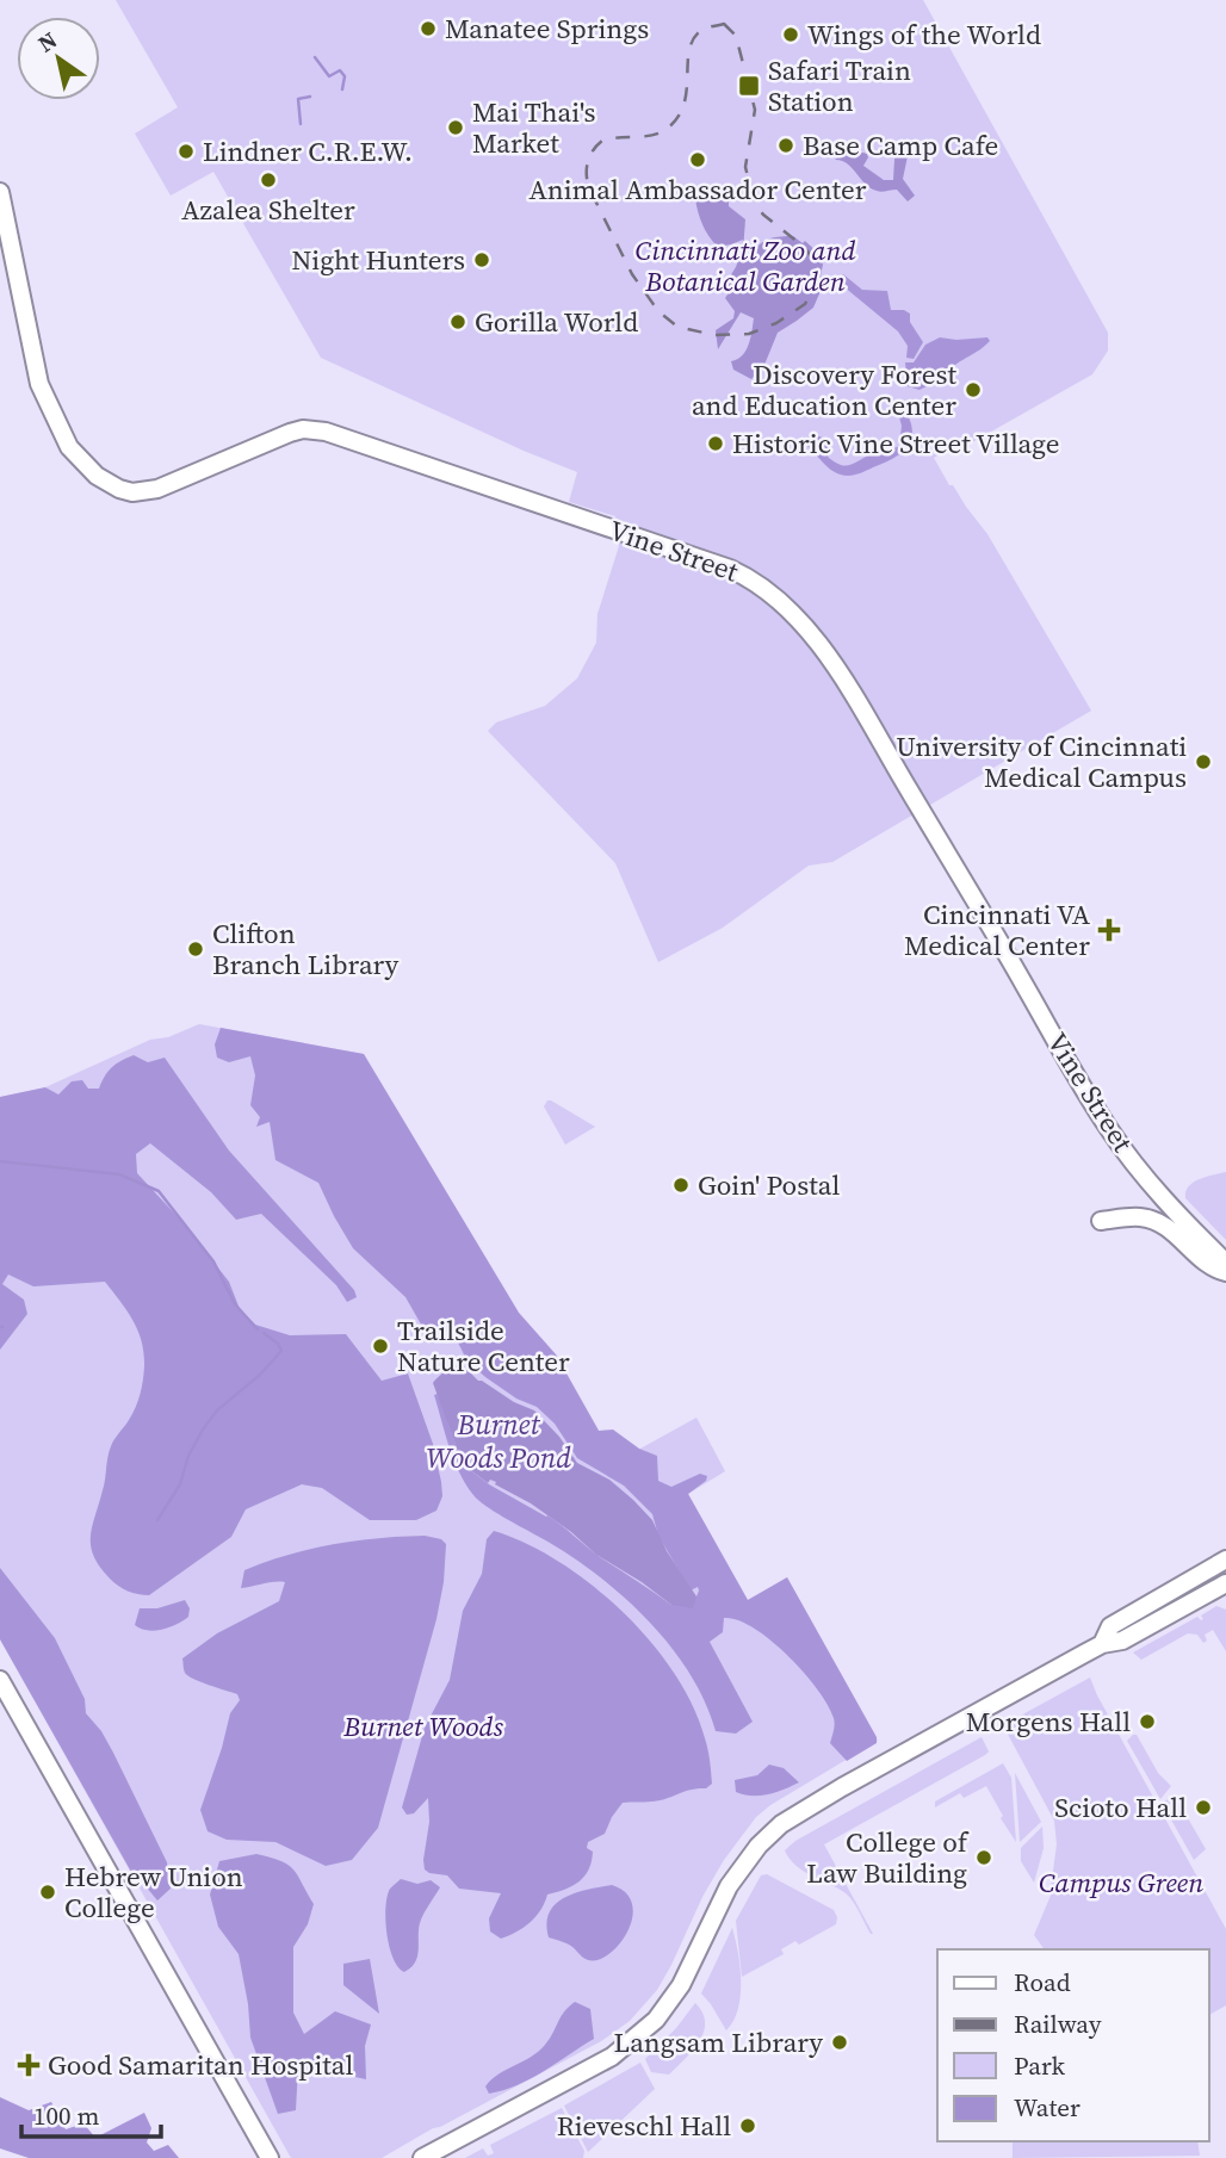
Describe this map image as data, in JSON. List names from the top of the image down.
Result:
{
  "streets": {
    "main road": ["Vine Street"]
  },
  "water": ["Burnet Woods Pond"],
  "parks": ["Cincinnati Zoo and Botanical Garden", "Burnet Woods", "Campus Green"],
  "places": {
    "other": [
      "Manatee Springs",
      "Wings of the World",
      "Mai Thai's Market",
      "Base Camp Cafe",
      "Lindner C.R.E.W.",
      "Animal Ambassador Center",
      "Azalea Shelter",
      "Night Hunters",
      "Gorilla World",
      "Discovery Forest and Education Center",
      "Historic Vine Street Village",
      "University of Cincinnati Medical Campus",
      "Clifton Branch Library",
      "Goin' Postal",
      "Trailside Nature Center",
      "Morgens Hall",
      "Scioto Hall",
      "College of Law Building",
      "Hebrew Union College",
      "Langsam Library",
      "Rieveschl Hall"
    ],
    "transit": ["Safari Train Station"],
    "health": ["Cincinnati VA Medical Center", "Good Samaritan Hospital"]
  },
  "legend": [
    "Road",
    "Railway",
    "Park",
    "Water"
  ],
  "scale_bar": "100 m",
  "north": "top left"
}
